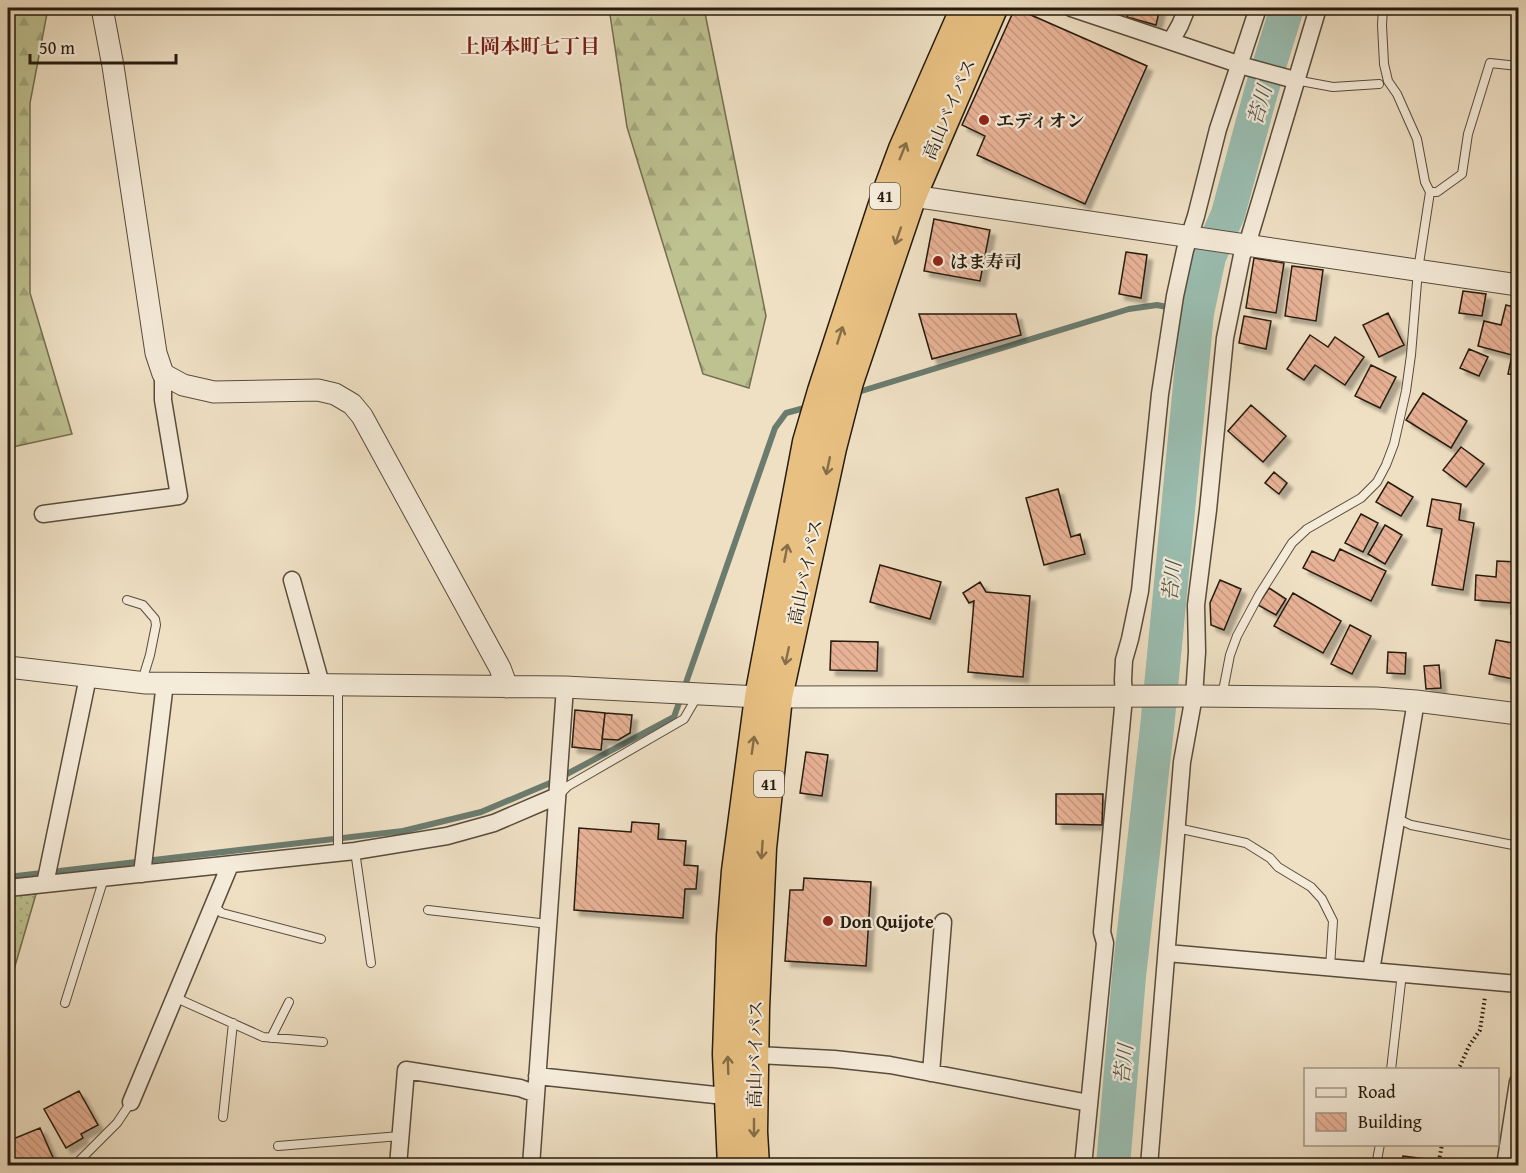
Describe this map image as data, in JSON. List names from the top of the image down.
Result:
{
  "streets": {
    "highway": ["高山バイパス", "41"]
  },
  "districts": ["上岡本町七丁目"],
  "water": ["苔川"],
  "places": ["エディオン", "はま寿司", "Don Quijote"],
  "legend": ["Road", "Building"],
  "scale_bar": "50 m"
}
